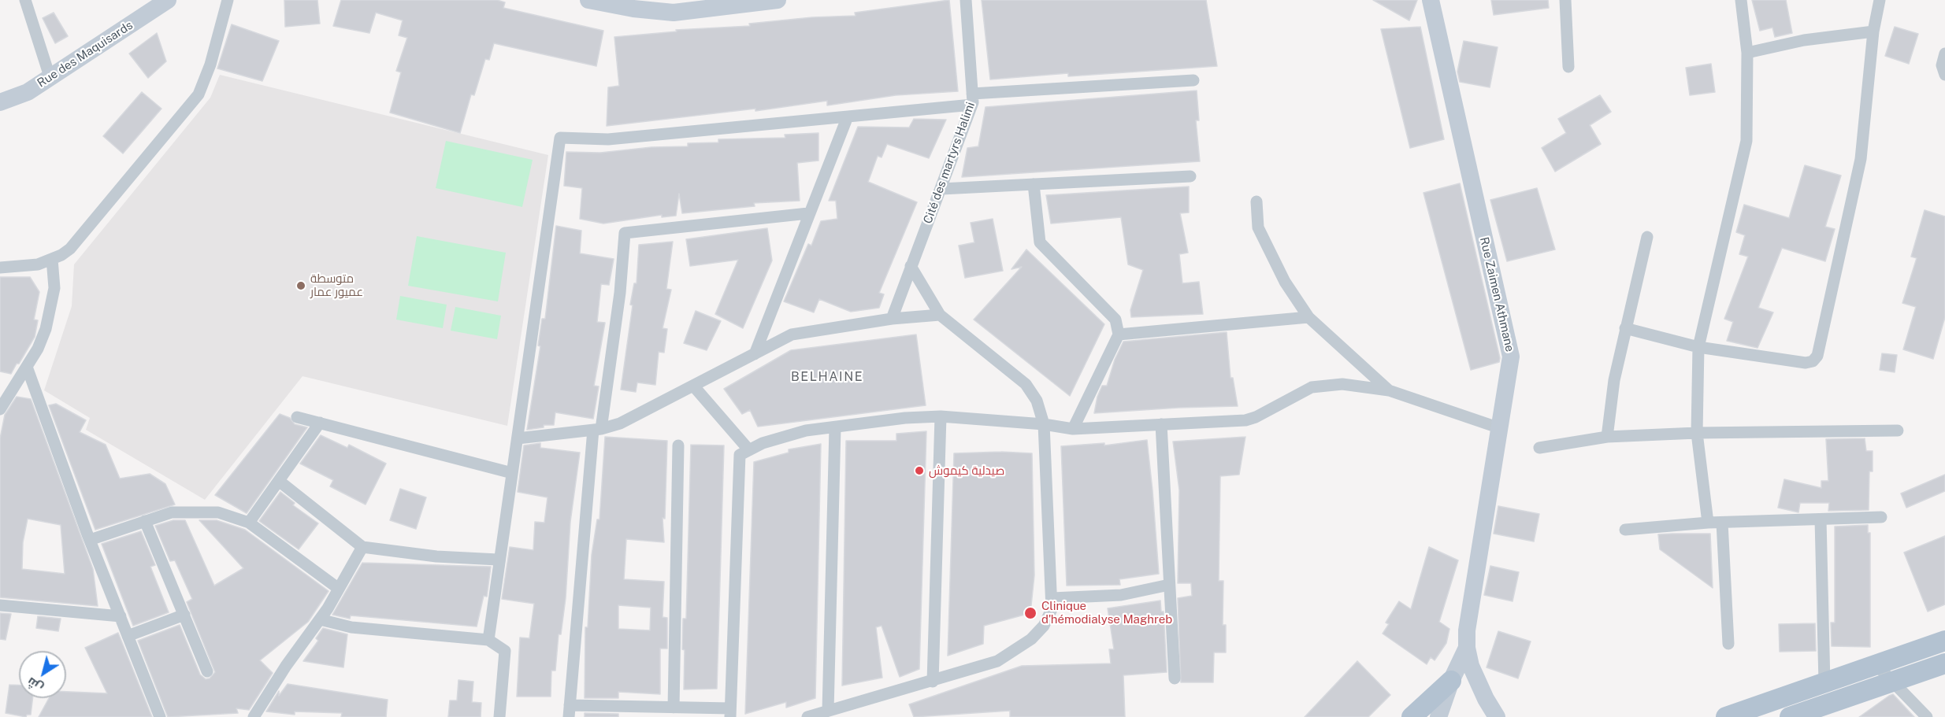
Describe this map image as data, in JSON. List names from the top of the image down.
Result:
{
  "streets": {
    "main road": ["Rue des Maquisards", "Rue Zaimen Athmane"],
    "street": ["Cité des martyrs Halimi"]
  },
  "districts": ["BELHAINE"],
  "places": ["متوسطة عميور عمار", "صيدلية كيموش", "Clinique d'hémodialyse Maghreb"],
  "north": "bottom left"
}
